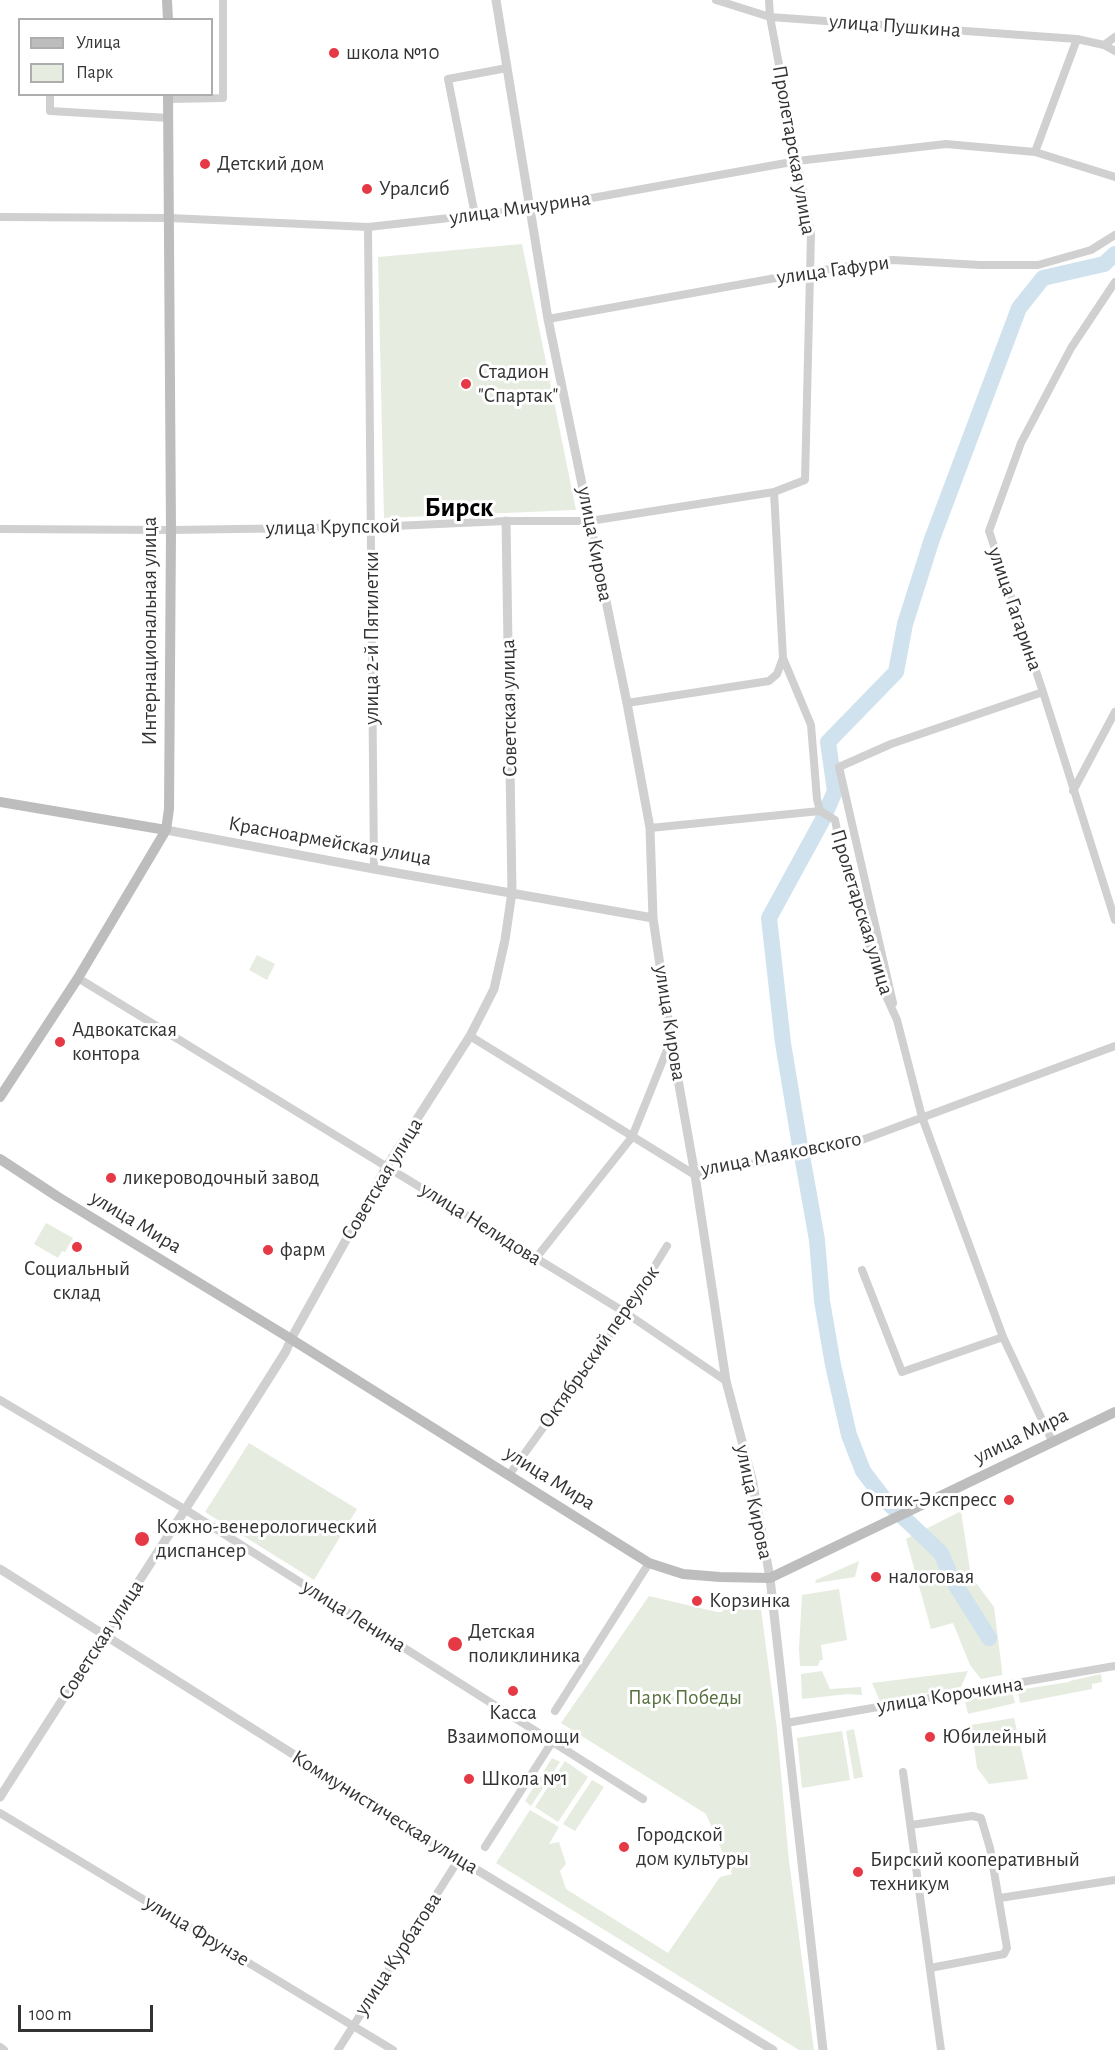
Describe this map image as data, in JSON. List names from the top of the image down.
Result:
{
  "streets": {
    "main road": ["Интернациональная улица", "Красноармейская улица", "улица Мира"],
    "street": [
      "улица Пушкина",
      "Пролетарская улица",
      "улица Мичурина",
      "улица Гафури",
      "улица Крупской",
      "улица Кирова",
      "улица Гагарина",
      "улица 2-й Пятилетки",
      "Советская улица",
      "улица Маяковского",
      "улица Нелидова",
      "Октябрьский переулок",
      "улица Ленина",
      "улица Корочкина",
      "Коммунистическая улица",
      "улица Фрунзе",
      "улица Курбатова"
    ]
  },
  "crossings": [
    ["улица Пушкина", "Пролетарская улица"],
    ["Пролетарская улица", "улица Мичурина"],
    ["Пролетарская улица", "улица Гафури"],
    ["Пролетарская улица", "улица Крупской"],
    ["Пролетарская улица", "улица Гагарина"],
    ["Пролетарская улица", "улица Маяковского"],
    ["Пролетарская улица", "улица Мира"],
    ["улица Мичурина", "улица Кирова"],
    ["улица Мичурина", "Интернациональная улица"],
    ["улица Мичурина", "улица 2-й Пятилетки"],
    ["улица Гафури", "улица Кирова"],
    ["улица Крупской", "улица Кирова"],
    ["улица Крупской", "Интернациональная улица"],
    ["улица Крупской", "улица 2-й Пятилетки"],
    ["улица Крупской", "Советская улица"],
    ["улица Кирова", "Красноармейская улица"],
    ["улица Кирова", "улица Маяковского"],
    ["улица Кирова", "улица Мира"],
    ["улица Кирова", "улица Нелидова"],
    ["улица Кирова", "улица Корочкина"],
    ["Интернациональная улица", "Красноармейская улица"],
    ["Интернациональная улица", "улица Нелидова"],
    ["улица 2-й Пятилетки", "Красноармейская улица"],
    ["Советская улица", "Красноармейская улица"],
    ["Советская улица", "улица Маяковского"],
    ["Советская улица", "улица Мира"],
    ["Советская улица", "улица Нелидова"],
    ["Советская улица", "улица Ленина"],
    ["Советская улица", "Коммунистическая улица"],
    ["улица Мира", "Октябрьский переулок"],
    ["улица Нелидова", "Октябрьский переулок"],
    ["Коммунистическая улица", "улица Курбатова"],
    ["улица Фрунзе", "улица Курбатова"]
  ],
  "districts": ["Бирск"],
  "parks": ["Парк Победы"],
  "places": [
    "школа №10",
    "Детский дом",
    "Уралсиб",
    "Стадион \"Спартак\"",
    "Адвокатская контора",
    "ликероводочный завод",
    "Социальный склад",
    "фарм",
    "Оптик-Экспресс",
    "Кожно-венерологический диспансер",
    "налоговая",
    "Корзинка",
    "Детская поликлиника",
    "Касса Взаимопомощи",
    "Юбилейный",
    "Школа №1",
    "Городской дом культуры",
    "Бирский кооперативный техникум"
  ],
  "legend": ["Улица", "Парк"],
  "scale_bar": "100 m"
}
